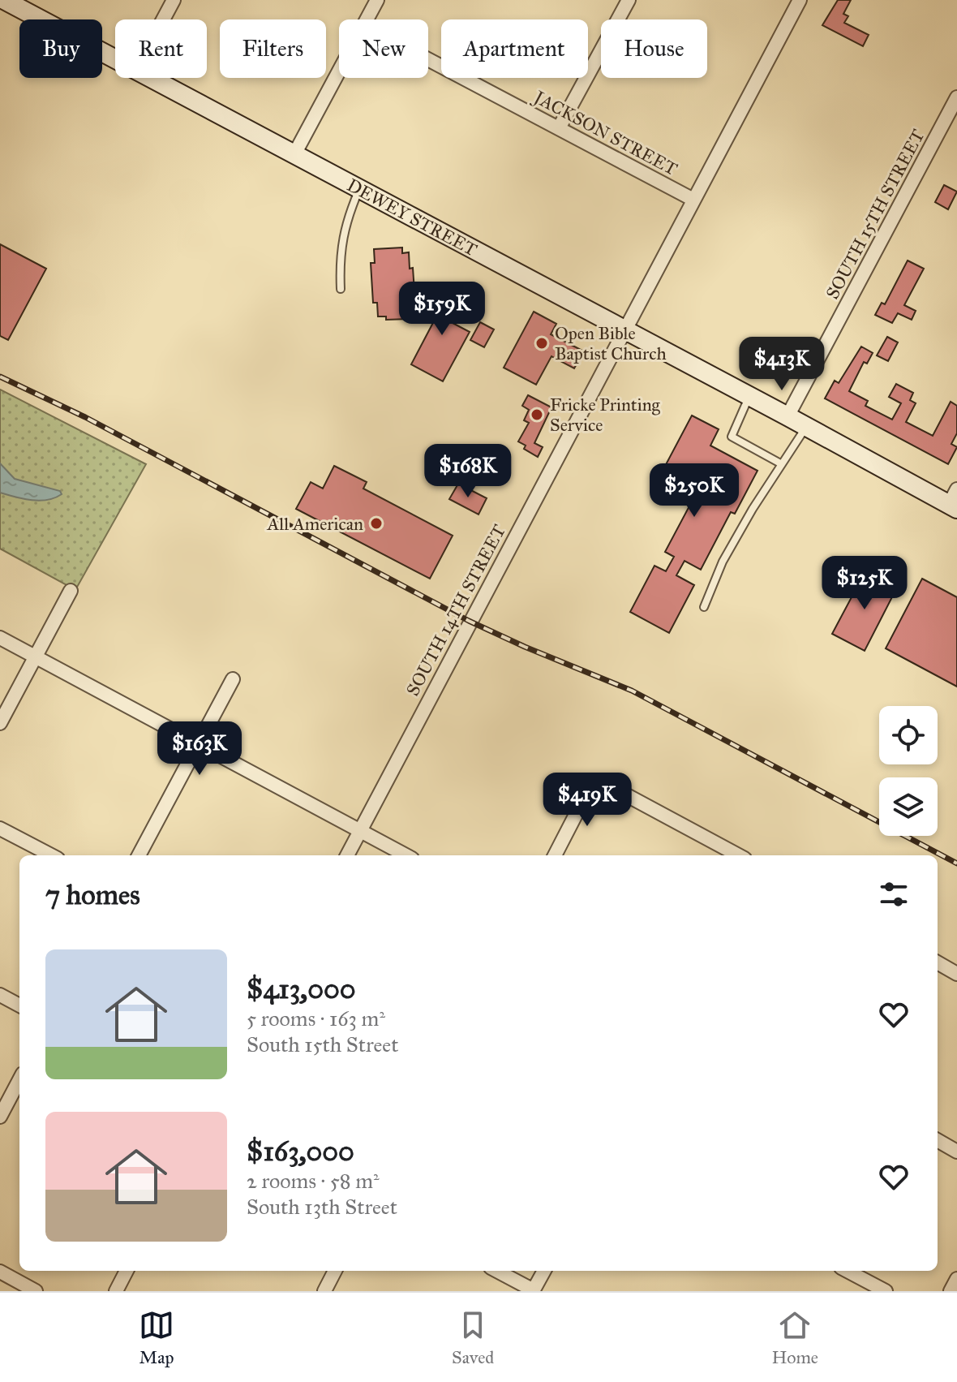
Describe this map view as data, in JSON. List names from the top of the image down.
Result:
{
  "streets": {
    "street": [
      "JACKSON STREET",
      "SOUTH 15TH STREET",
      "DEWEY STREET",
      "SOUTH 14TH STREET"
    ]
  },
  "crossings": [
    ["JACKSON STREET", "SOUTH 14TH STREET"],
    ["SOUTH 15TH STREET", "DEWEY STREET"],
    ["DEWEY STREET", "SOUTH 14TH STREET"]
  ],
  "places": ["Open Bible Baptist Church", "Fricke Printing Service", "All American"],
  "page": {
    "chip": [
      "Buy",
      "Rent",
      "Filters",
      "New",
      "Apartment",
      "House"
    ],
    "price": [
      "$159K",
      "$413K",
      "$168K",
      "$250K",
      "$125K",
      "$163K",
      "$419K"
    ],
    "heading": "7 homes",
    "list": [
      {
        "name": "$413,000",
        "note": "5 rooms · 163 m² · South 15th Street"
      },
      {
        "name": "$163,000",
        "note": "2 rooms · 58 m² · South 13th Street"
      }
    ],
    "tabs": ["Map", "Saved", "Home"]
  }
}
